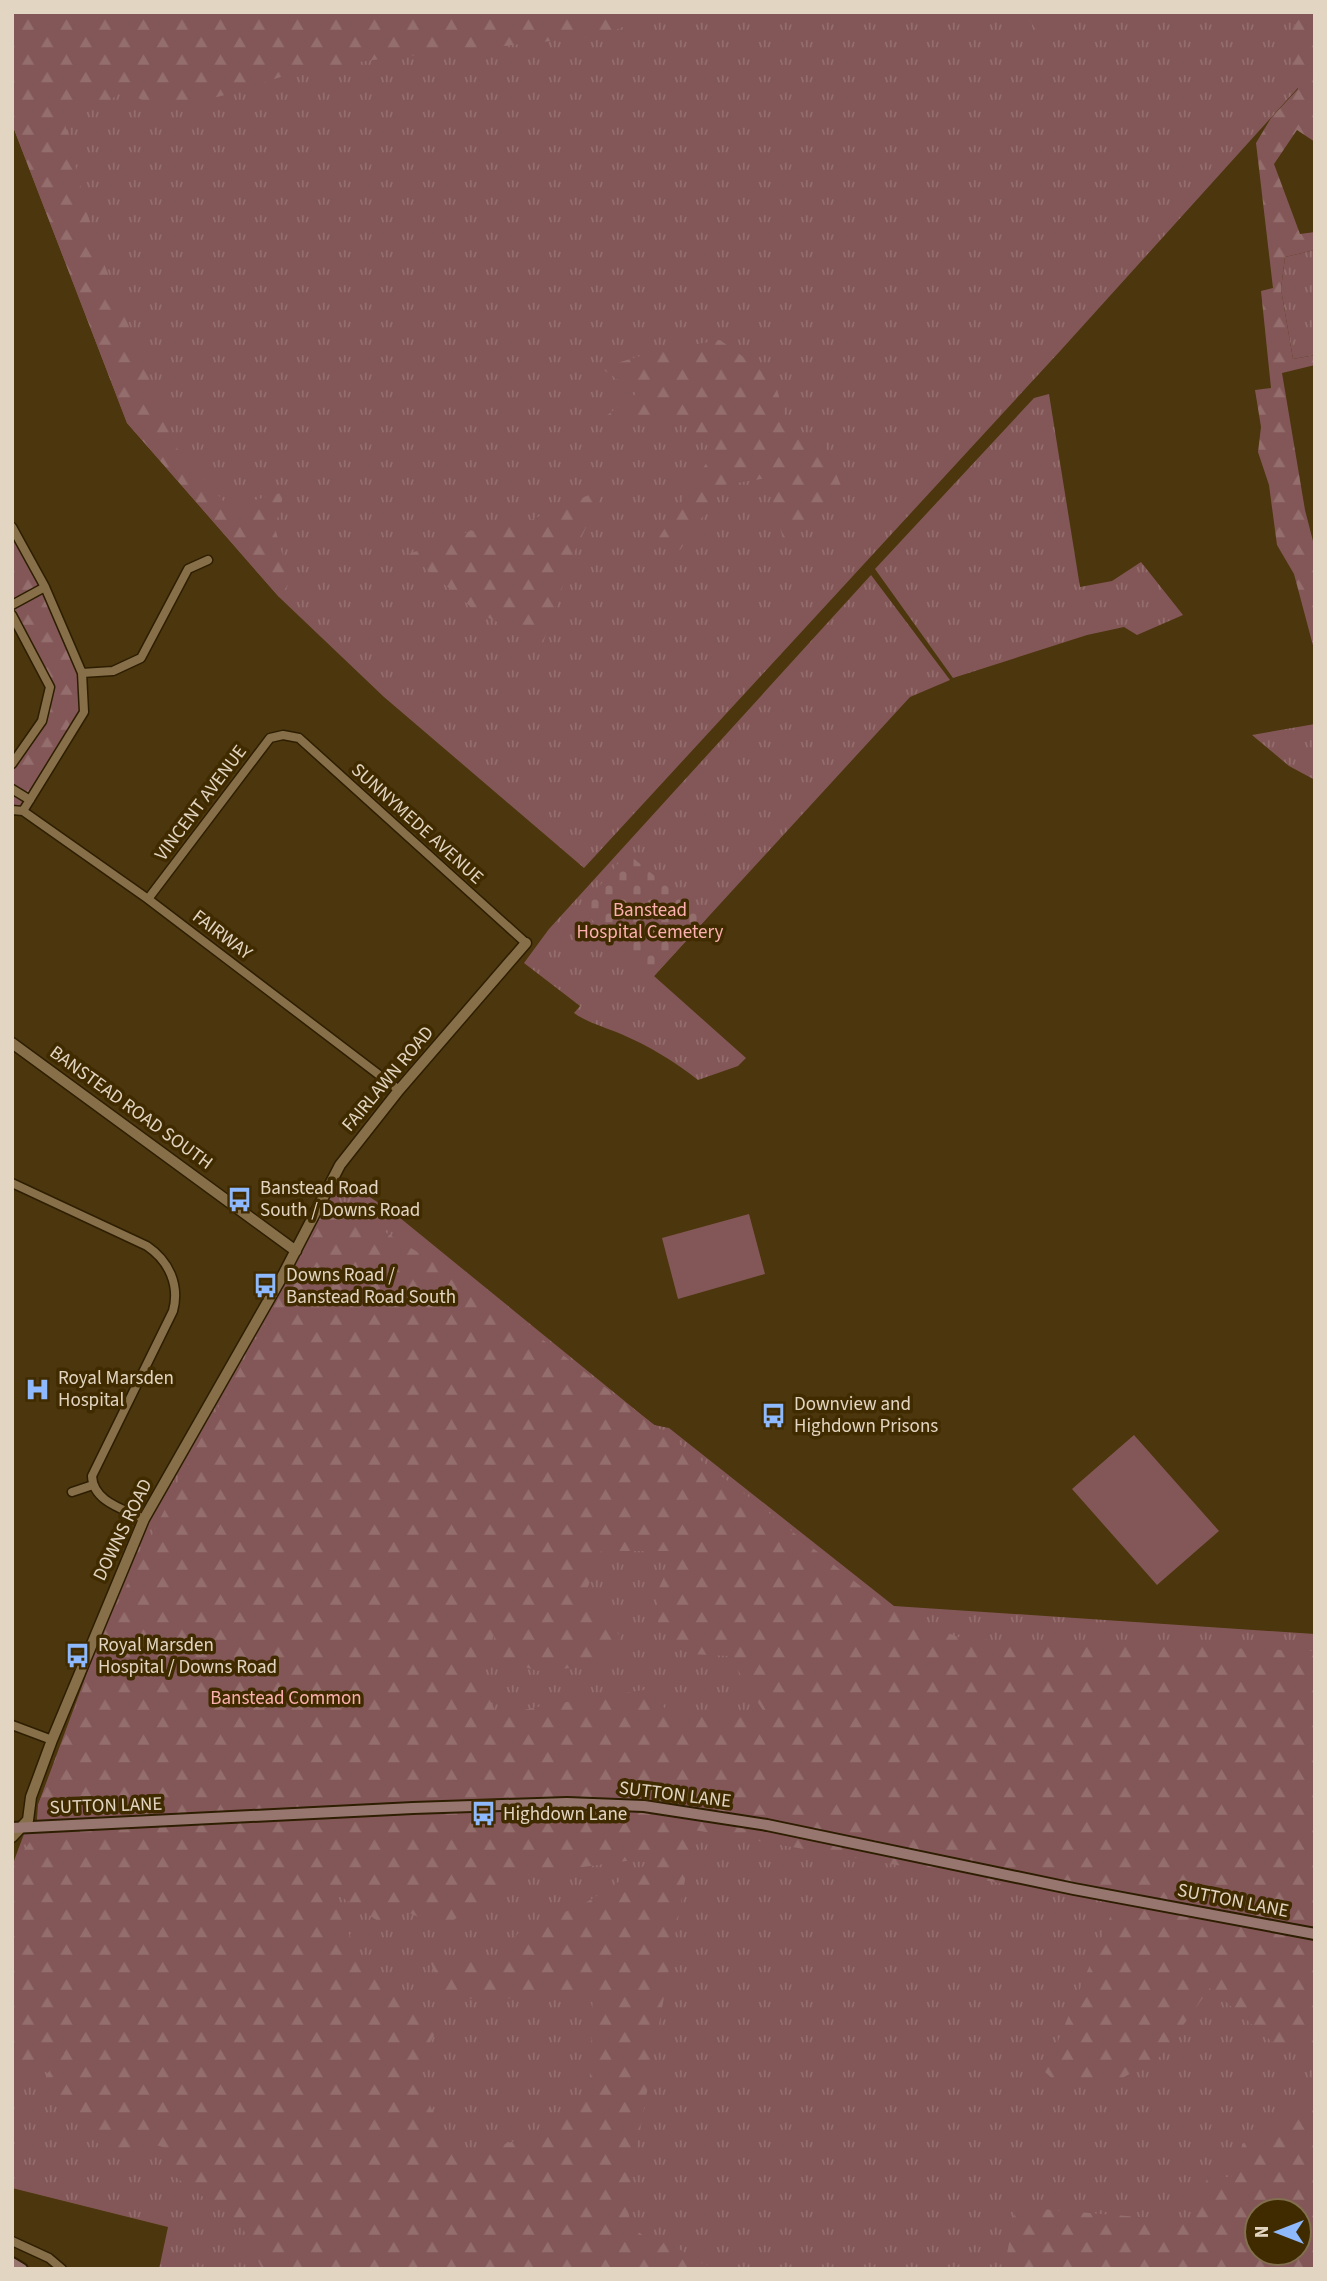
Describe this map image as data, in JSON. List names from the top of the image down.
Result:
{
  "streets": {
    "main road": ["SUTTON LANE"],
    "street": [
      "VINCENT AVENUE",
      "SUNNYMEDE AVENUE",
      "FAIRWAY",
      "FAIRLAWN ROAD",
      "BANSTEAD ROAD SOUTH",
      "DOWNS ROAD"
    ]
  },
  "crossings": [
    ["VINCENT AVENUE", "SUNNYMEDE AVENUE"],
    ["VINCENT AVENUE", "FAIRWAY"],
    ["SUNNYMEDE AVENUE", "FAIRLAWN ROAD"],
    ["FAIRWAY", "FAIRLAWN ROAD"],
    ["FAIRLAWN ROAD", "BANSTEAD ROAD SOUTH"],
    ["FAIRLAWN ROAD", "DOWNS ROAD"],
    ["BANSTEAD ROAD SOUTH", "DOWNS ROAD"],
    ["DOWNS ROAD", "SUTTON LANE"]
  ],
  "parks": ["Banstead Hospital Cemetery", "Banstead Common"],
  "places": {
    "bus stop": [
      "Banstead Road South / Downs Road",
      "Downs Road / Banstead Road South",
      "Downview and Highdown Prisons",
      "Royal Marsden Hospital / Downs Road",
      "Highdown Lane"
    ],
    "hospital": ["Royal Marsden Hospital"]
  },
  "north": "left"
}
